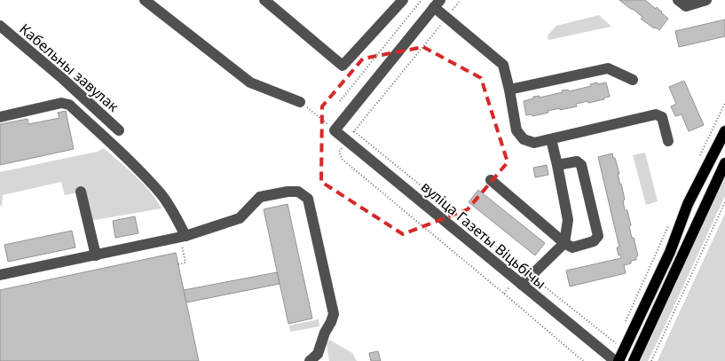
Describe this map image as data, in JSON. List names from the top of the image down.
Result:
{
  "streets": {
    "street": ["Кабельны завулак", "вуліца Газеты Віцьбічы"]
  }
}
